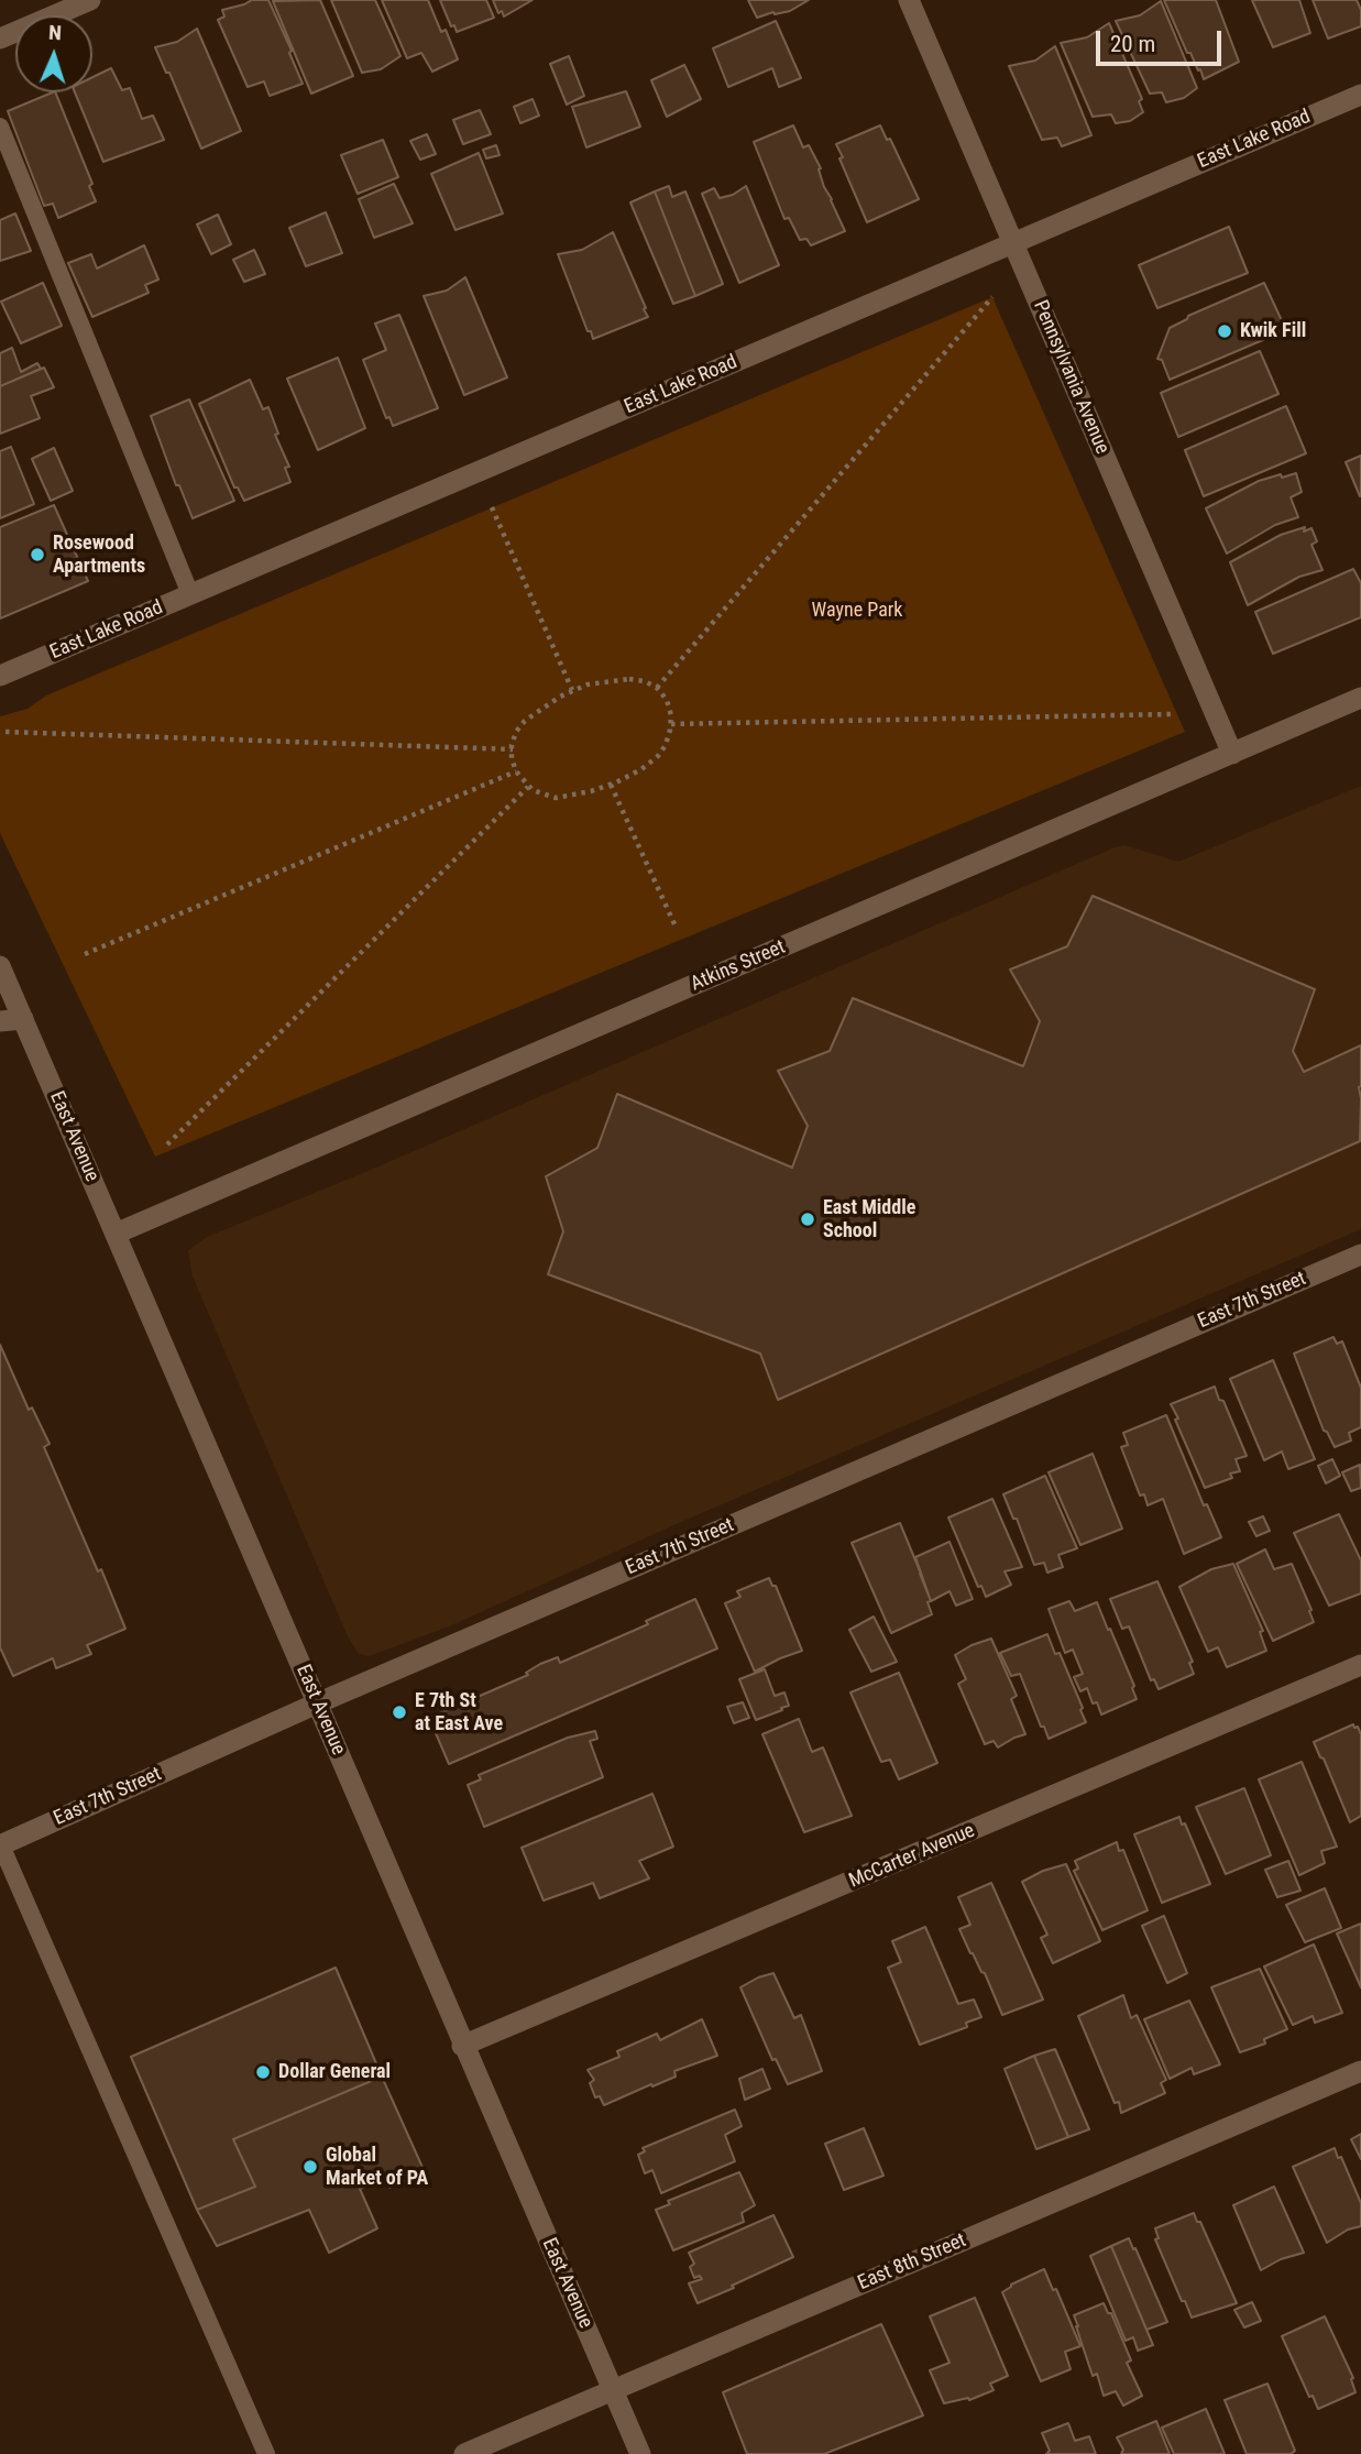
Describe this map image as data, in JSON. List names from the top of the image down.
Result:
{
  "streets": {
    "street": [
      "East Lake Road",
      "Pennsylvania Avenue",
      "Atkins Street",
      "East Avenue",
      "East 7th Street",
      "McCarter Avenue",
      "East 8th Street"
    ]
  },
  "crossings": [
    ["East Lake Road", "Pennsylvania Avenue"],
    ["Pennsylvania Avenue", "Atkins Street"],
    ["Atkins Street", "East Avenue"],
    ["East Avenue", "East 7th Street"],
    ["East Avenue", "McCarter Avenue"],
    ["East Avenue", "East 8th Street"]
  ],
  "parks": ["Wayne Park"],
  "places": [
    "Kwik Fill",
    "Rosewood Apartments",
    "East Middle School",
    "E 7th St at East Ave",
    "Dollar General",
    "Global Market of PA"
  ],
  "scale_bar": "20 m",
  "north": "top"
}
